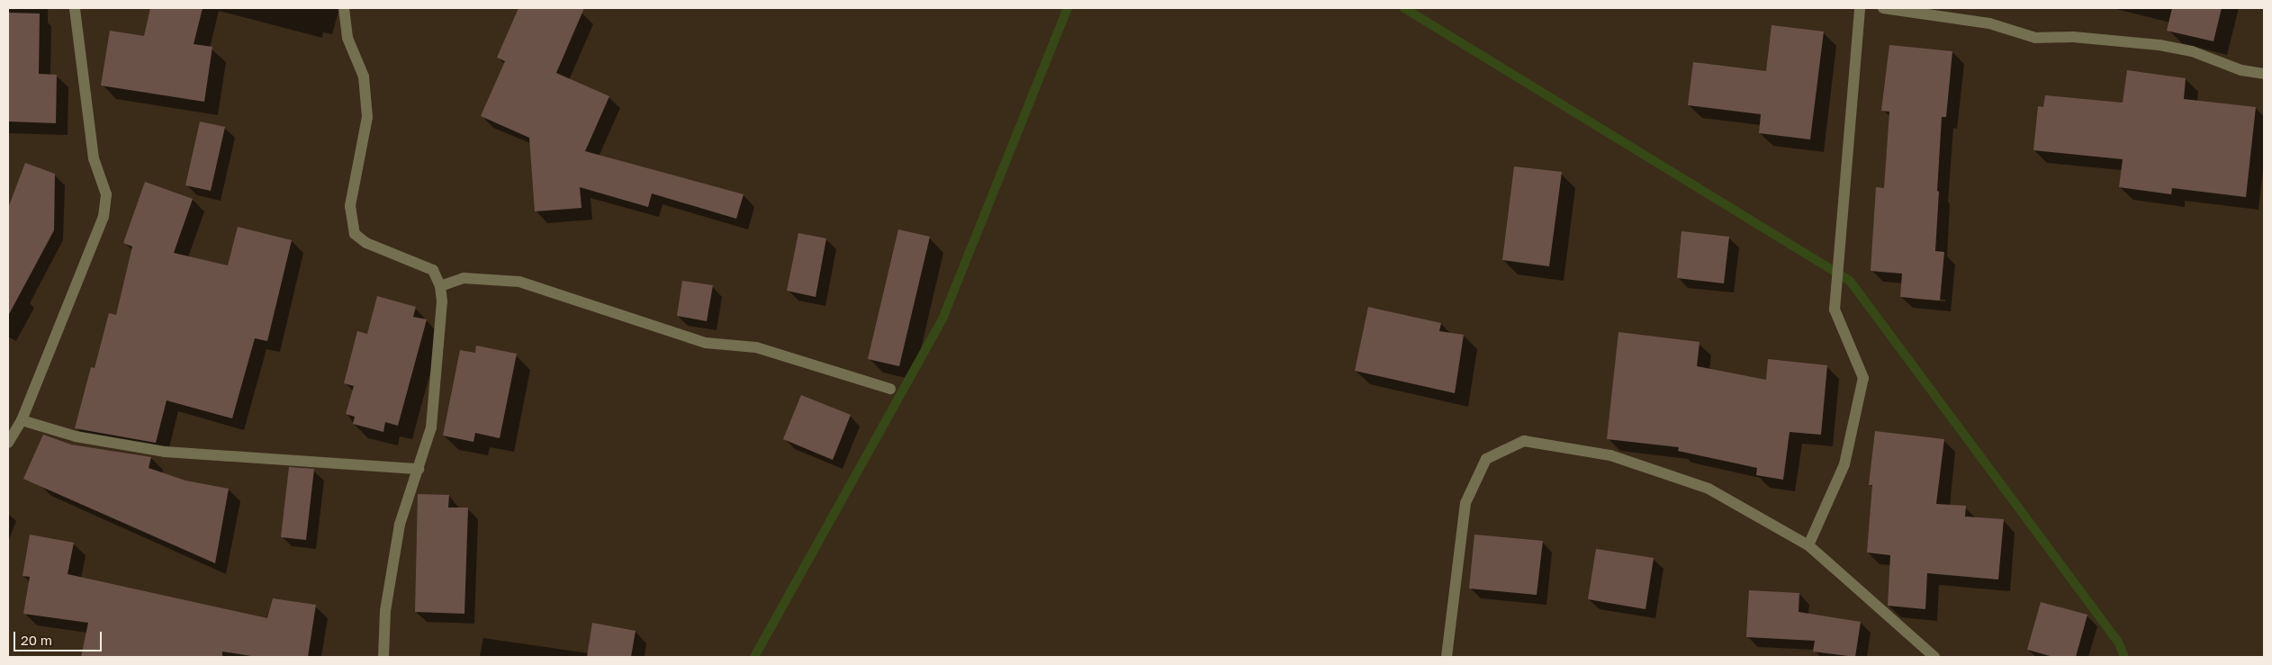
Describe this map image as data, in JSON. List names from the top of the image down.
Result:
{
  "scale_bar": "20 m"
}
